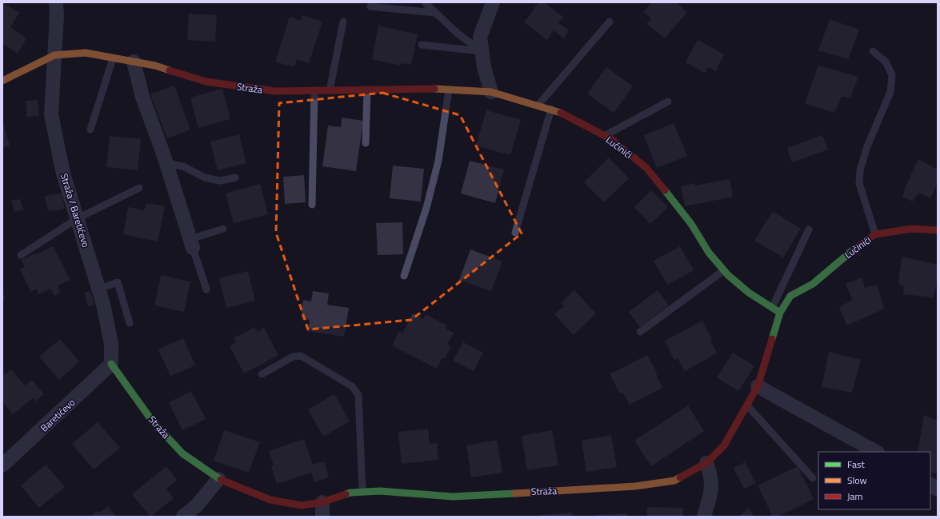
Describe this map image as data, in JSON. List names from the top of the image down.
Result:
{
  "streets": {
    "street": [
      "Straža",
      "Lučinići",
      "Straža / Baretićevo",
      "Baretićevo"
    ]
  },
  "crossings": [
    ["Straža", "Lučinići"],
    ["Straža", "Straža / Baretićevo"],
    ["Straža", "Baretićevo"],
    ["Straža / Baretićevo", "Baretićevo"]
  ],
  "legend": ["Fast", "Slow", "Jam"]
}
